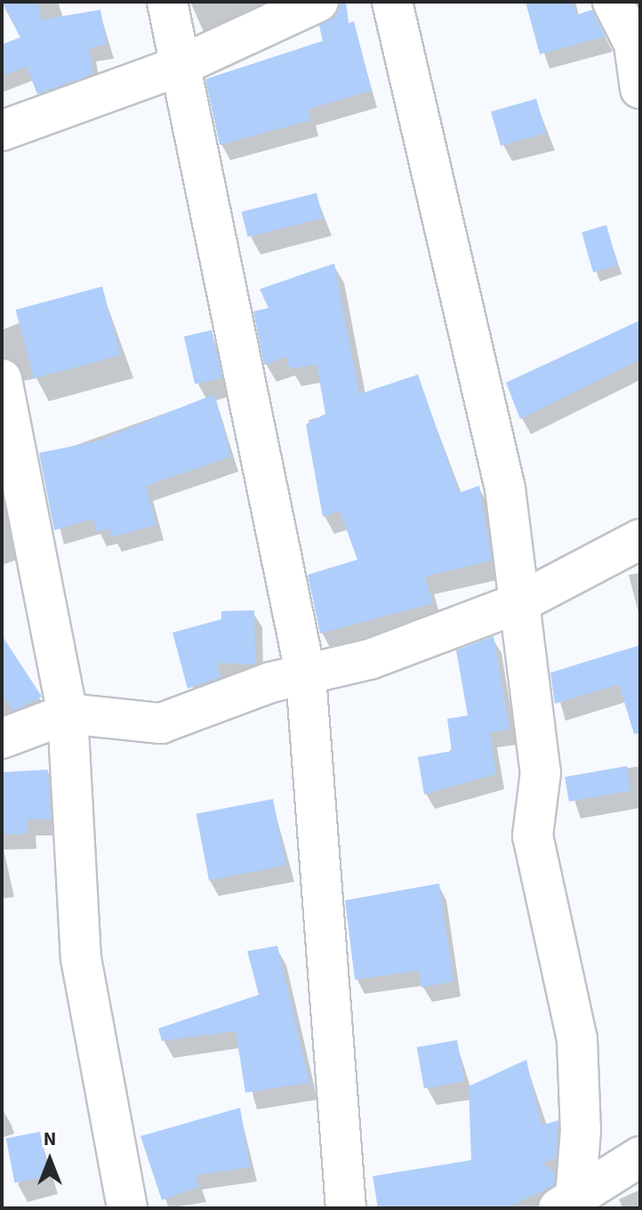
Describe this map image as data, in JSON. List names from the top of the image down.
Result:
{
  "north": "top"
}
